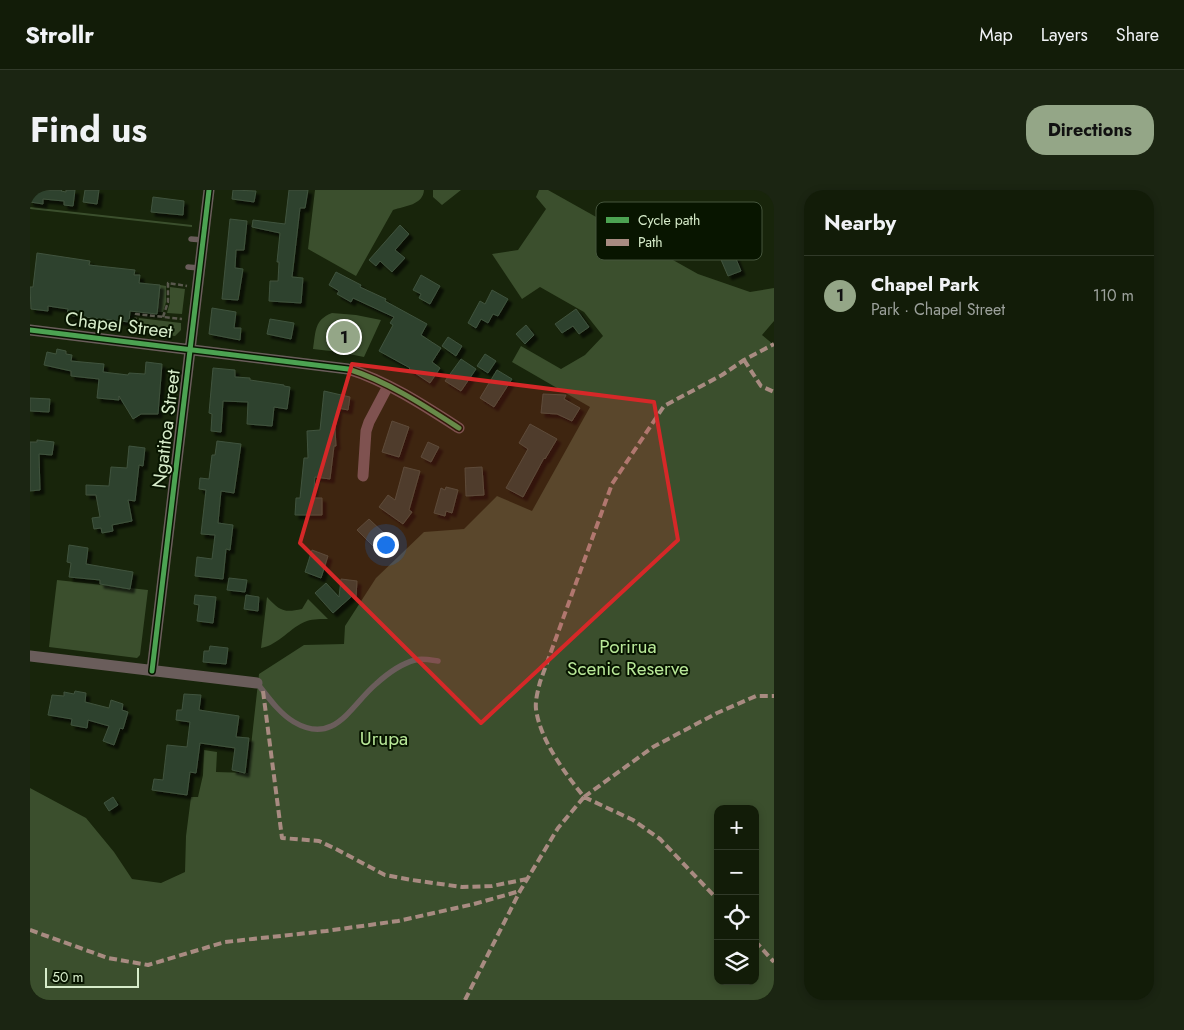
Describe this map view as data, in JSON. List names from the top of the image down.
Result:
{
  "streets": {
    "street": ["Chapel Street", "Ngatitoa Street"]
  },
  "crossings": [
    ["Chapel Street", "Ngatitoa Street"]
  ],
  "parks": ["Porirua Scenic Reserve", "Urupa"],
  "legend": ["Cycle path", "Path"],
  "scale_bar": "50 m",
  "page": {
    "header": "Strollr",
    "nav": ["Map", "Layers", "Share"],
    "title": "Find us",
    "buttons": "Directions",
    "heading": "Nearby",
    "list": [
      {
        "mark": "1",
        "name": "Chapel Park",
        "note": "Park · Chapel Street",
        "value": "110 m"
      }
    ],
    "pins": "1",
    "map_buttons": ["+", "−"],
    "scale": "50 m"
  }
}
